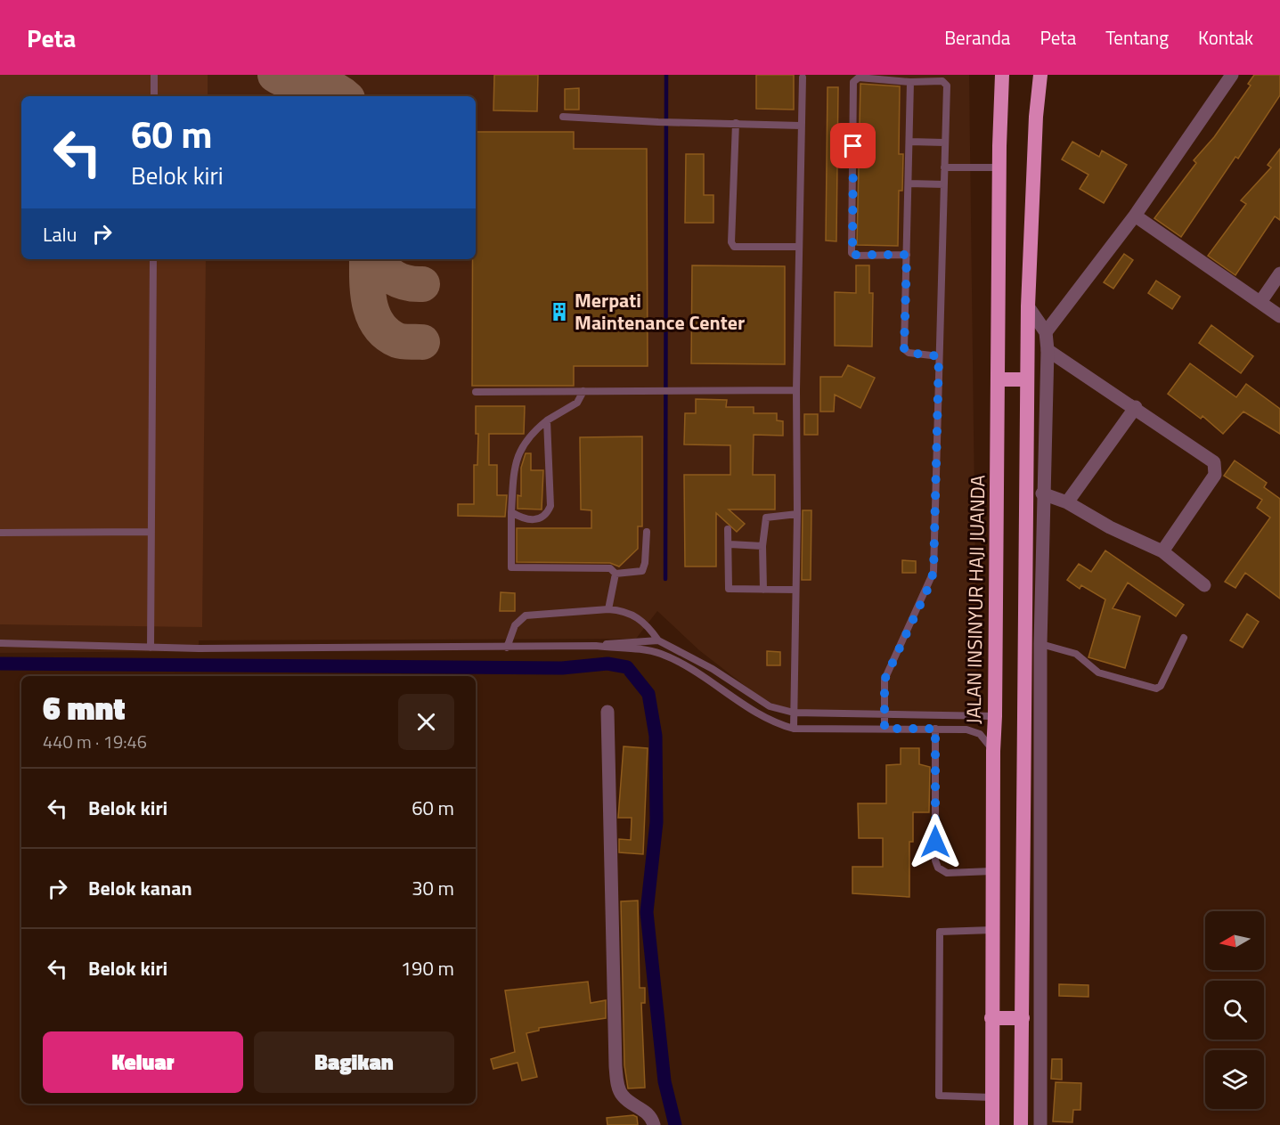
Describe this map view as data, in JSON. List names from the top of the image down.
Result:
{
  "streets": {
    "highway": ["JALAN INSINYUR HAJI JUANDA"]
  },
  "places": {
    "building": ["Merpati Maintenance Center"]
  },
  "north": "left",
  "page": {
    "header": "Peta",
    "nav": [
      "Beranda",
      "Peta",
      "Tentang",
      "Kontak"
    ],
    "turn": ["60 m", "Belok kiri"],
    "then": "Lalu",
    "heading": ["6 mnt", "440 m · 19:46"],
    "list": [
      {
        "name": "Belok kiri",
        "value": "60 m"
      },
      {
        "name": "Belok kanan",
        "value": "30 m"
      },
      {
        "name": "Belok kiri",
        "value": "190 m"
      }
    ],
    "buttons": ["Keluar", "Bagikan"]
  }
}
